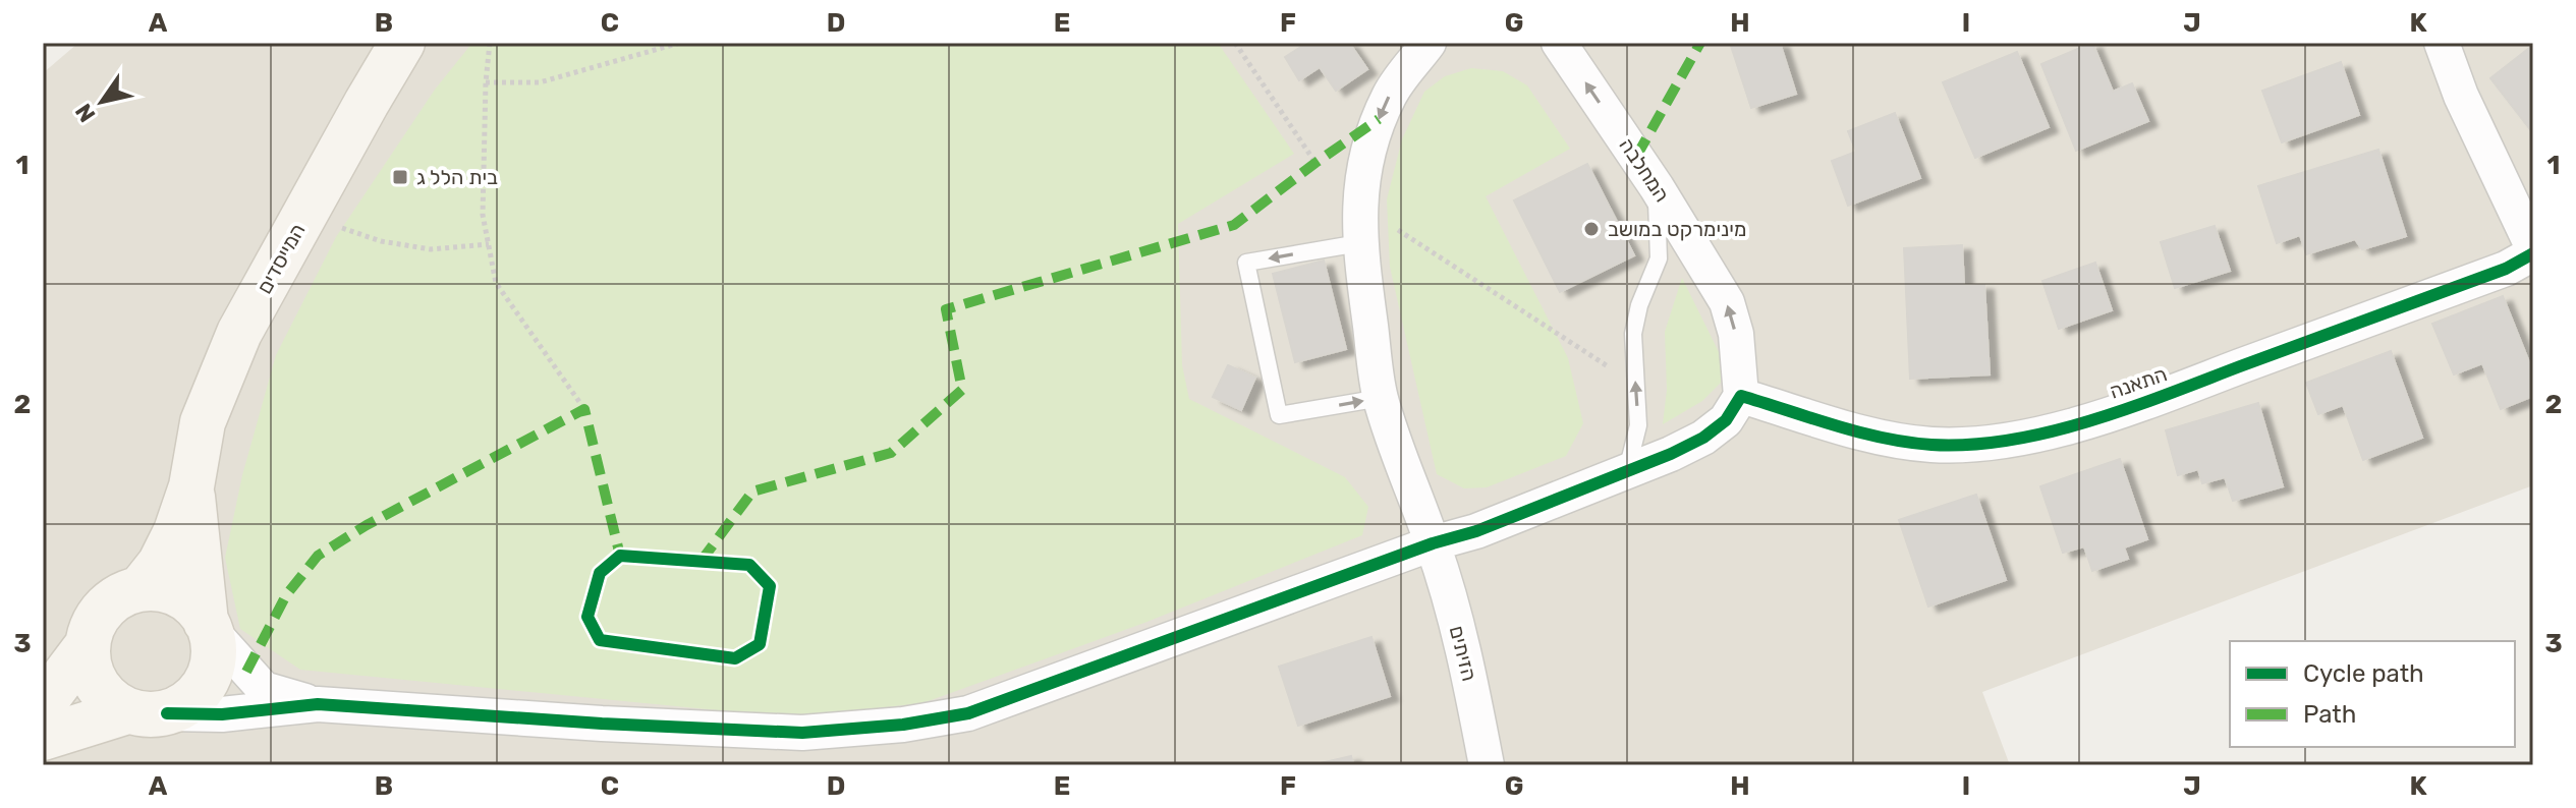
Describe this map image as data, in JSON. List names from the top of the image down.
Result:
{
  "streets": {
    "main road": ["המייסדים"],
    "street": ["המחלבה", "התאנה", "הזיתים"]
  },
  "crossings": [
    ["המחלבה", "התאנה"]
  ],
  "one_way": ["המחלבה"],
  "places": {
    "transit": ["בית הלל ג"],
    "other": ["מינימרקט במושב"]
  },
  "legend": ["Cycle path", "Path"],
  "north": "bottom left",
  "grid": {
    "columns": [
      "A",
      "B",
      "C",
      "D",
      "E",
      "F",
      "G",
      "H",
      "I",
      "J",
      "K"
    ],
    "rows": ["1", "2", "3"]
  }
}
